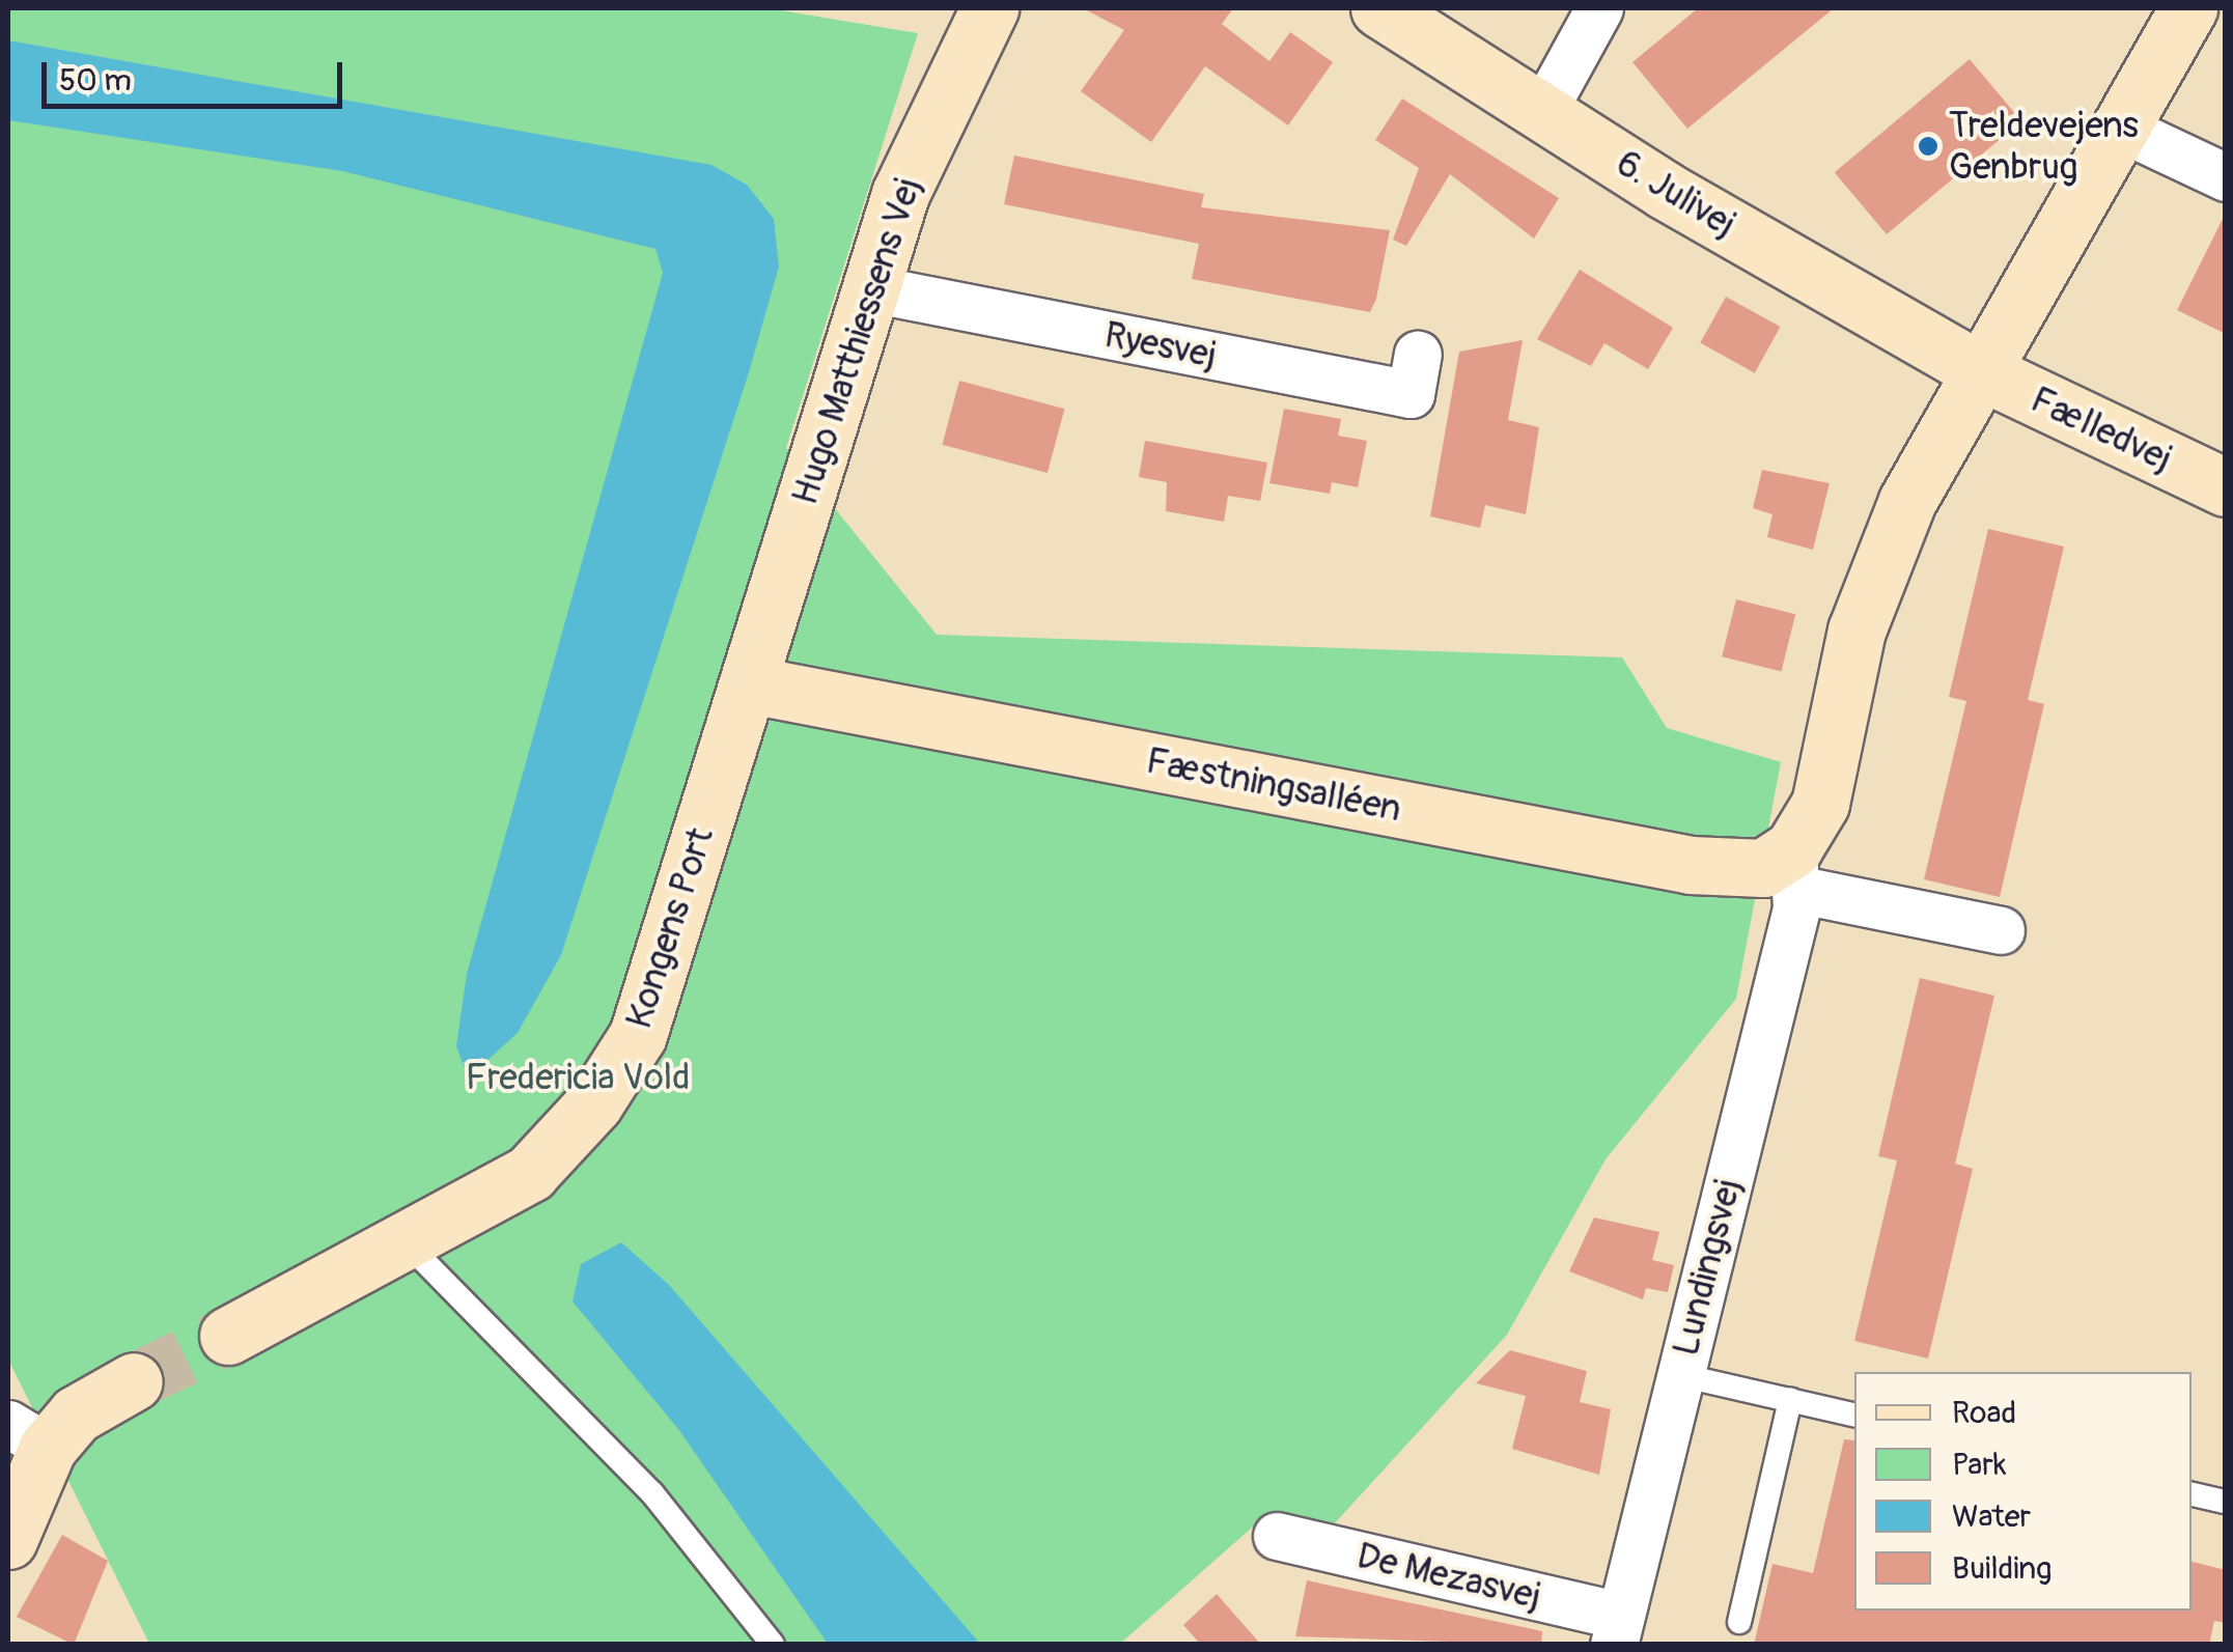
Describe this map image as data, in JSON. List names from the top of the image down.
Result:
{
  "streets": {
    "street": [
      "6. Julivej",
      "Hugo Matthiessens Vej",
      "Ryesvej",
      "Fælledvej",
      "Fæstningsalléen",
      "Kongens Port",
      "Lundingsvej",
      "De Mezasvej"
    ]
  },
  "crossings": [
    ["6. Julivej", "Fælledvej"],
    ["6. Julivej", "Lundingsvej"],
    ["Hugo Matthiessens Vej", "Ryesvej"],
    ["Hugo Matthiessens Vej", "Fæstningsalléen"],
    ["Hugo Matthiessens Vej", "Kongens Port"],
    ["Fælledvej", "Lundingsvej"],
    ["Fæstningsalléen", "Kongens Port"],
    ["Fæstningsalléen", "Lundingsvej"],
    ["Lundingsvej", "De Mezasvej"]
  ],
  "parks": ["Fredericia Vold"],
  "places": ["Treldevejens Genbrug"],
  "legend": [
    "Road",
    "Park",
    "Water",
    "Building"
  ],
  "scale_bar": "50 m"
}
